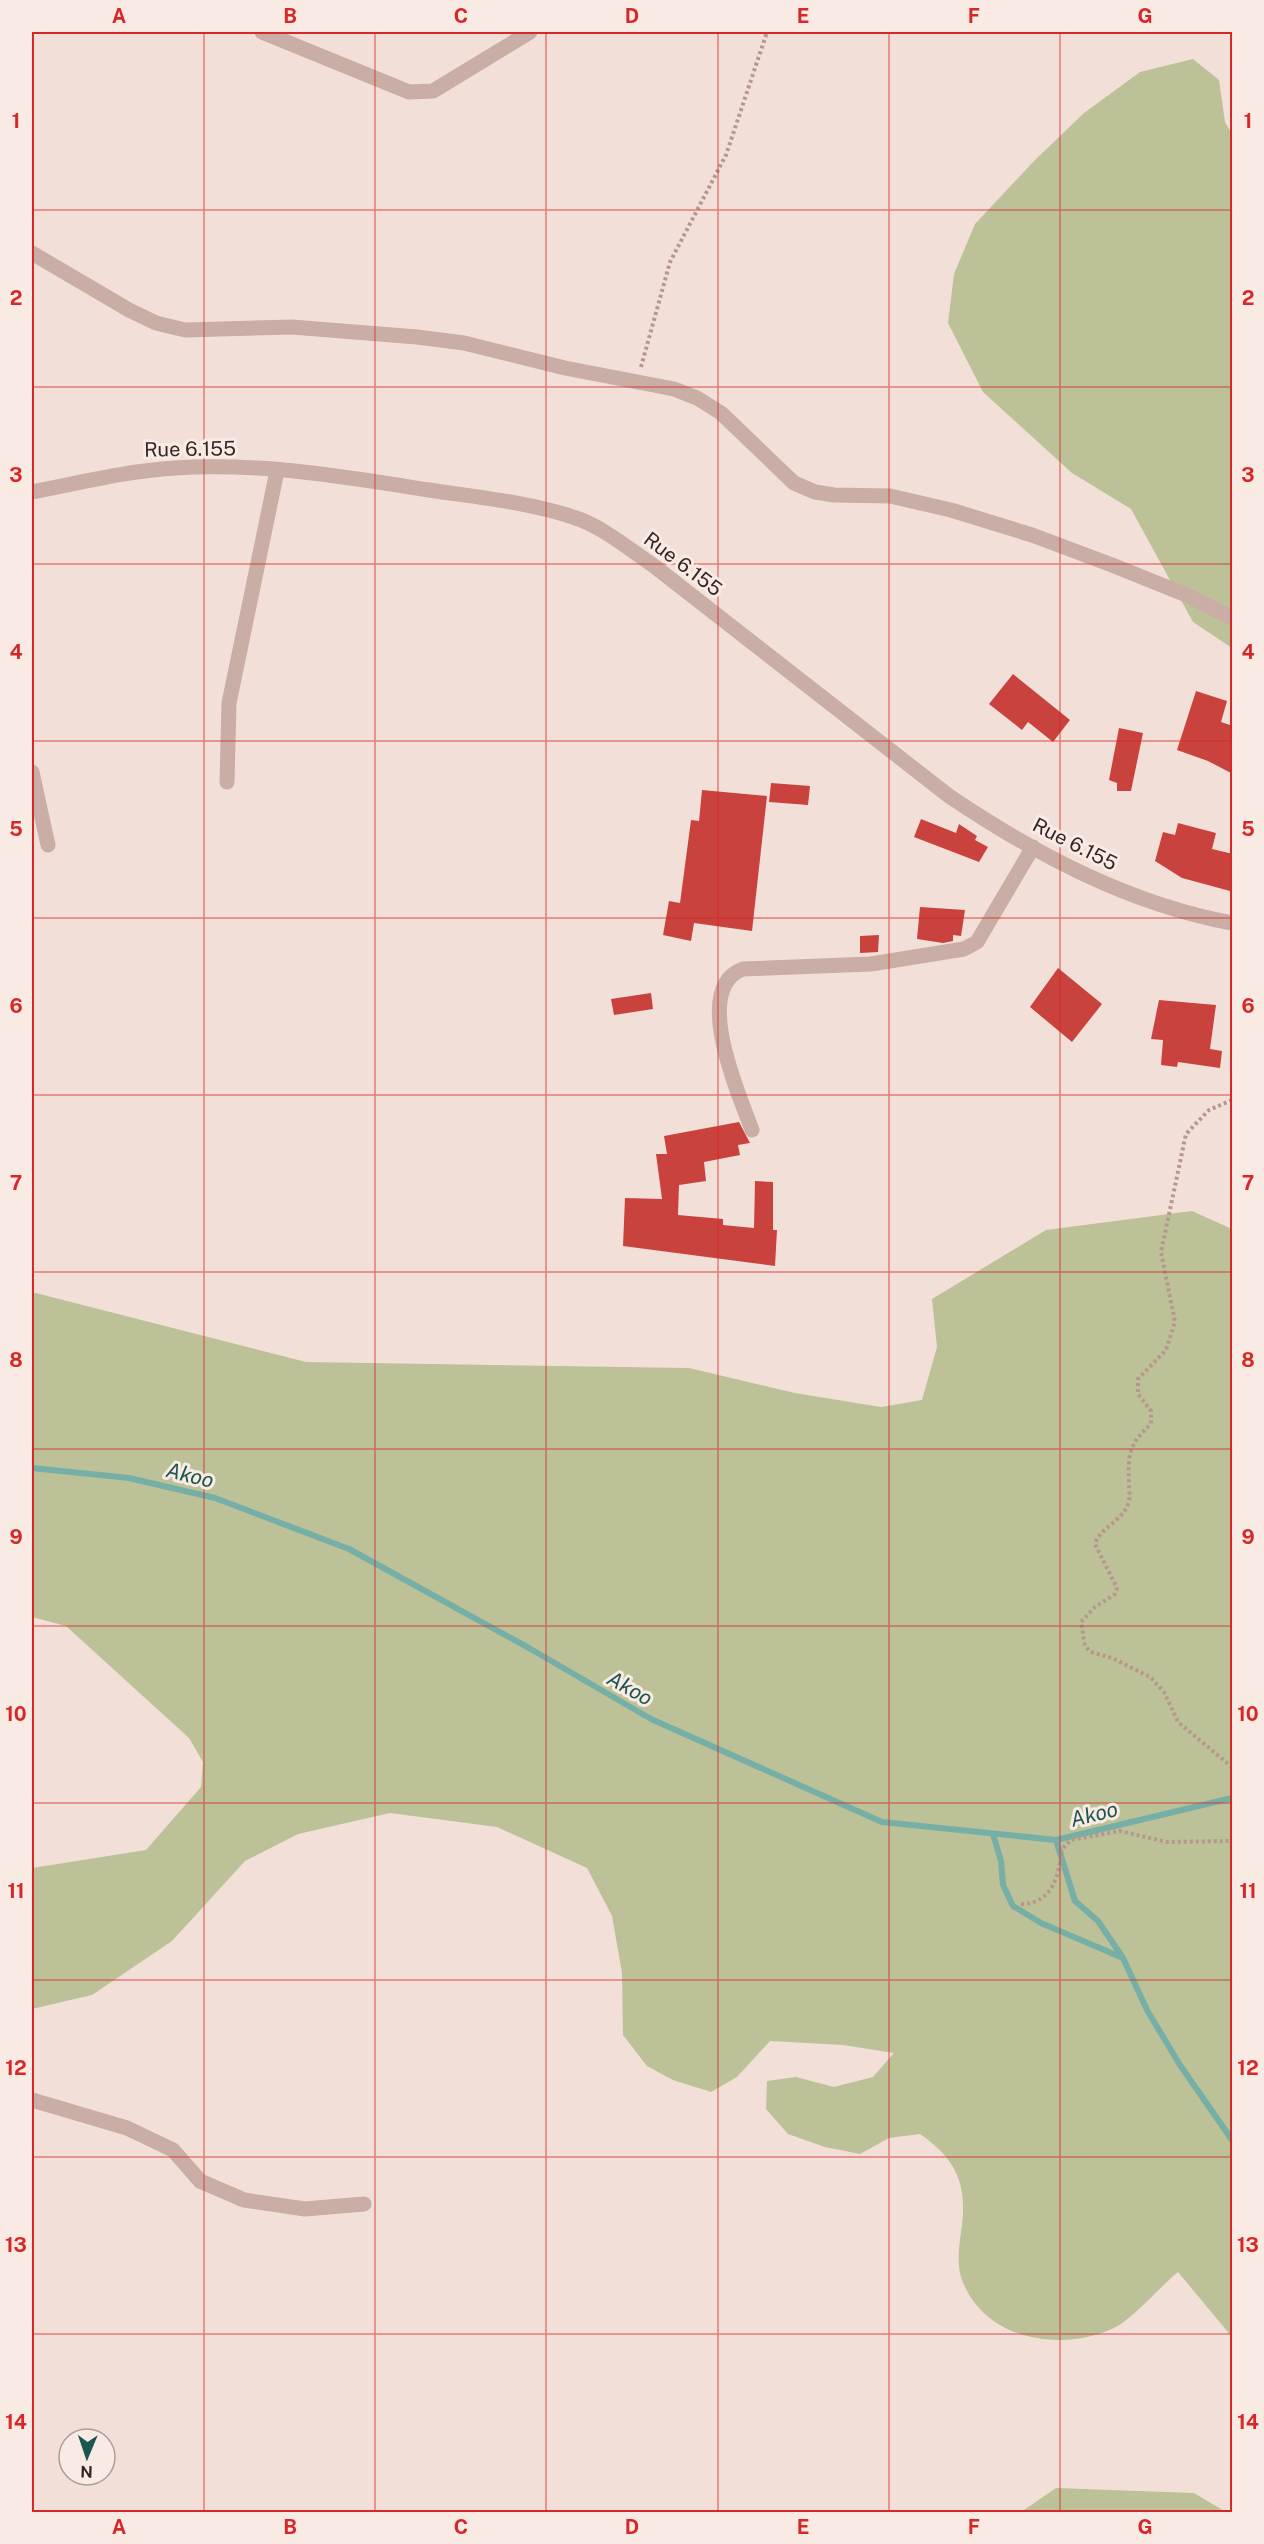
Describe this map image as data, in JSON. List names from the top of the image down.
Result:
{
  "streets": {
    "street": ["Rue 6.155"]
  },
  "water": ["Akoo"],
  "north": "bottom",
  "grid": {
    "columns": [
      "A",
      "B",
      "C",
      "D",
      "E",
      "F",
      "G"
    ],
    "rows": [
      "1",
      "2",
      "3",
      "4",
      "5",
      "6",
      "7",
      "8",
      "9",
      "10",
      "11",
      "12",
      "13",
      "14"
    ]
  }
}
